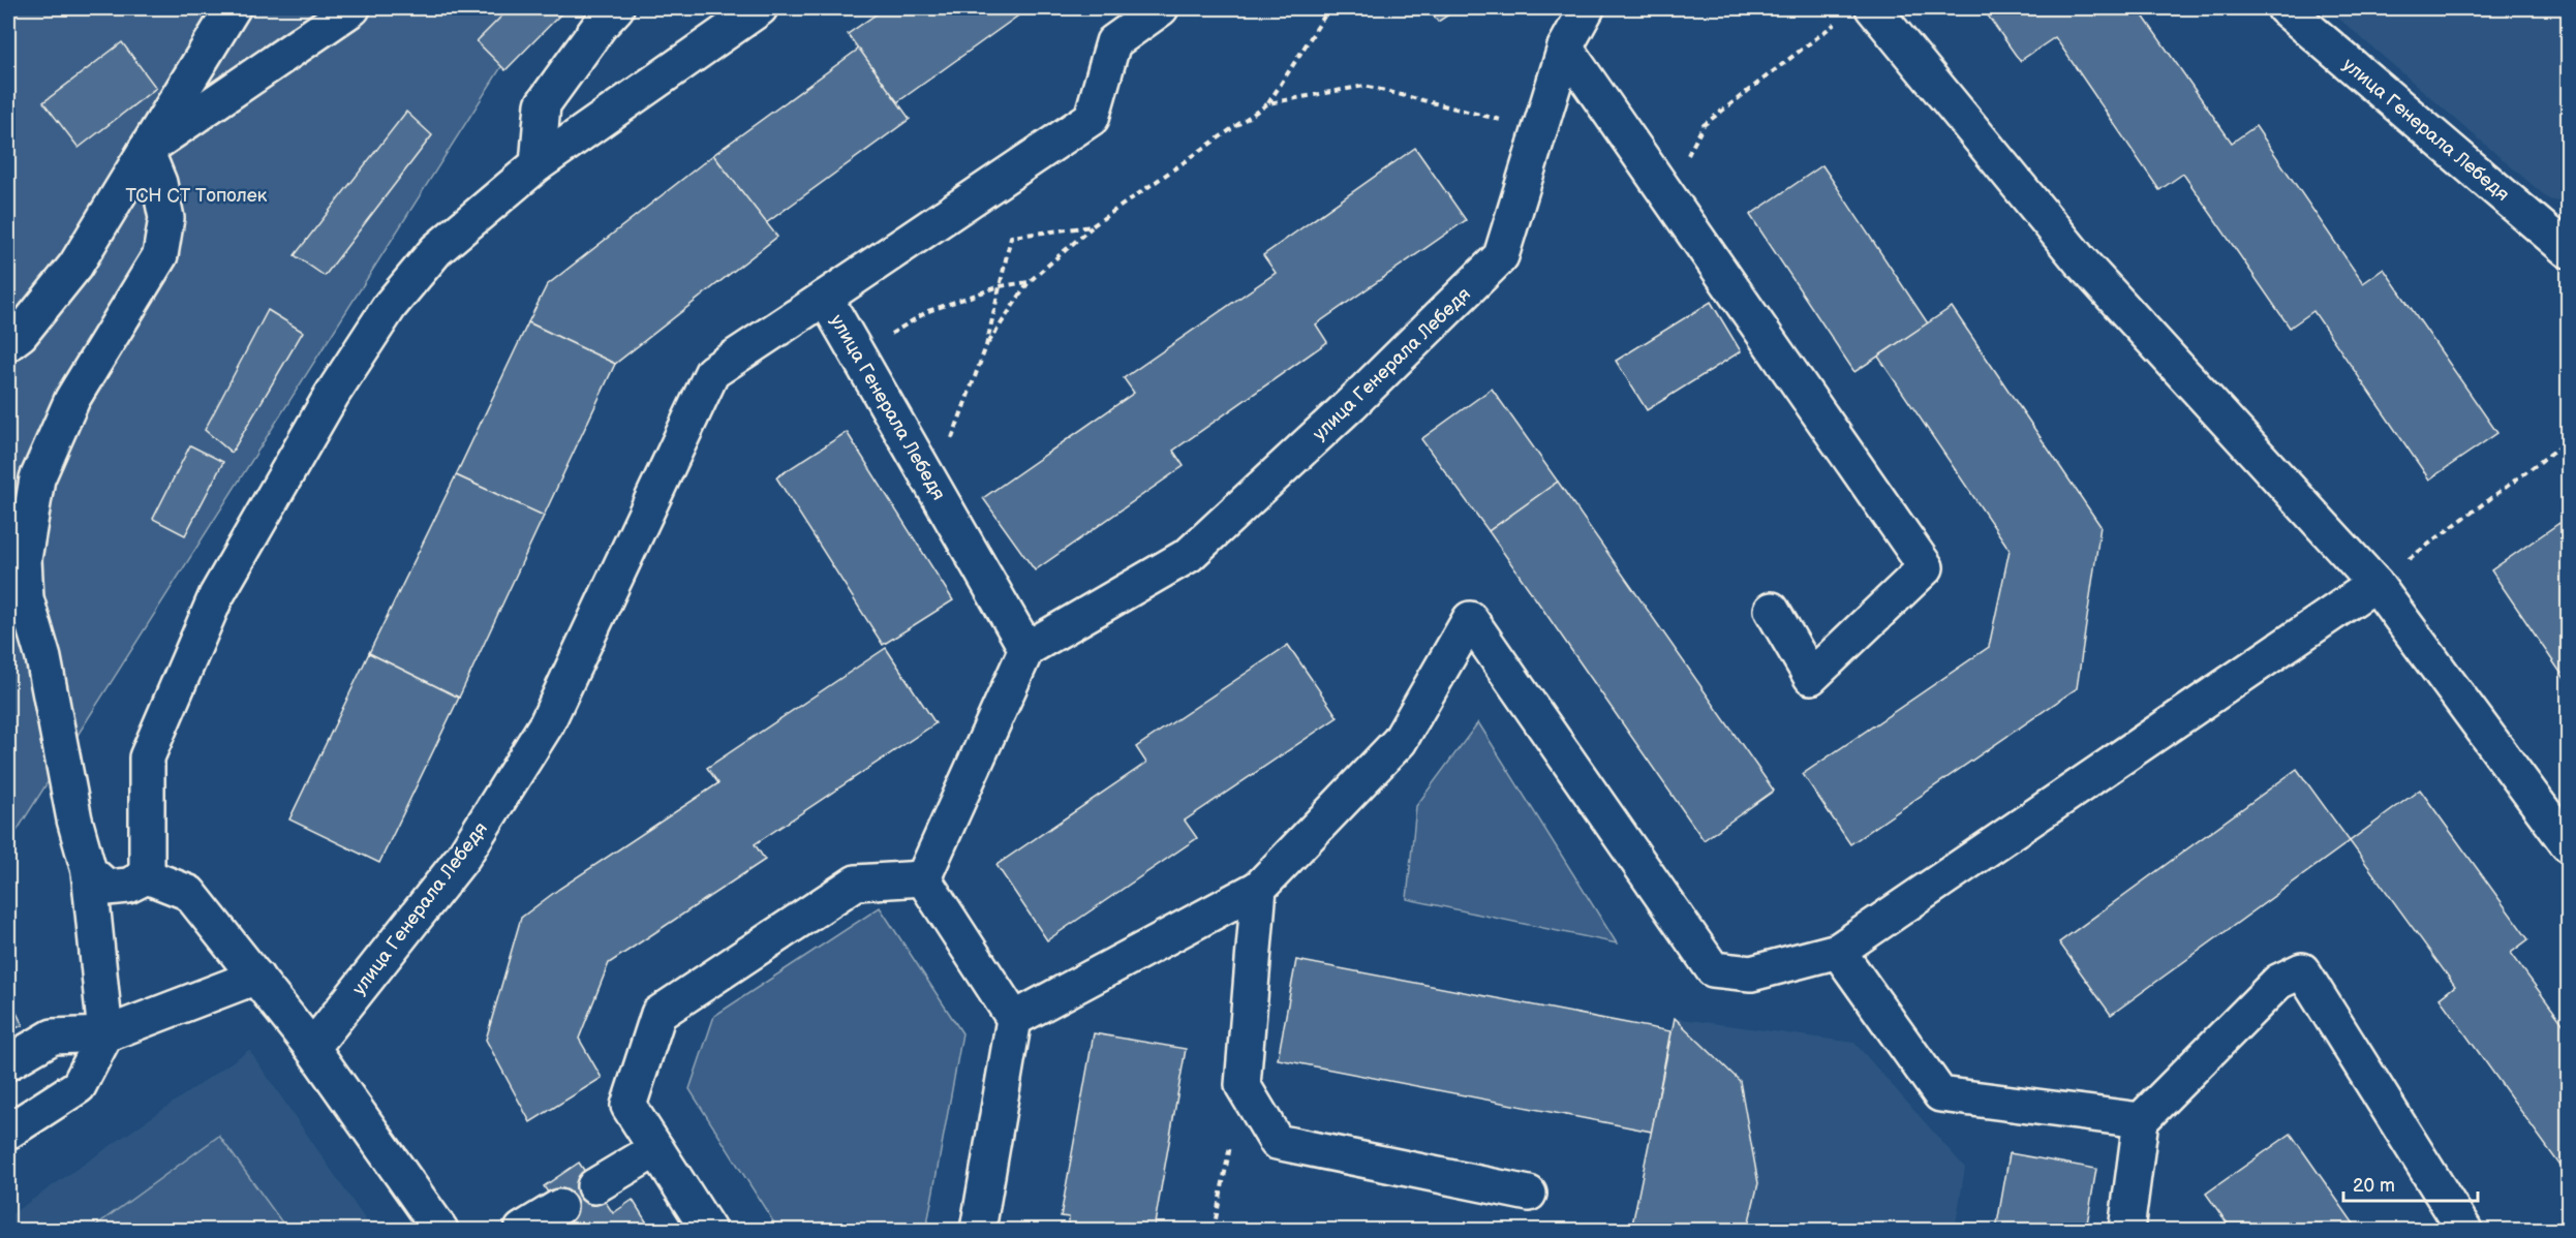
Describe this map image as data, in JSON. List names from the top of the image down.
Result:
{
  "streets": {
    "street": ["улица Генерала Лебедя"]
  },
  "parks": ["ТСН СТ Тополек"],
  "scale_bar": "20 m"
}
